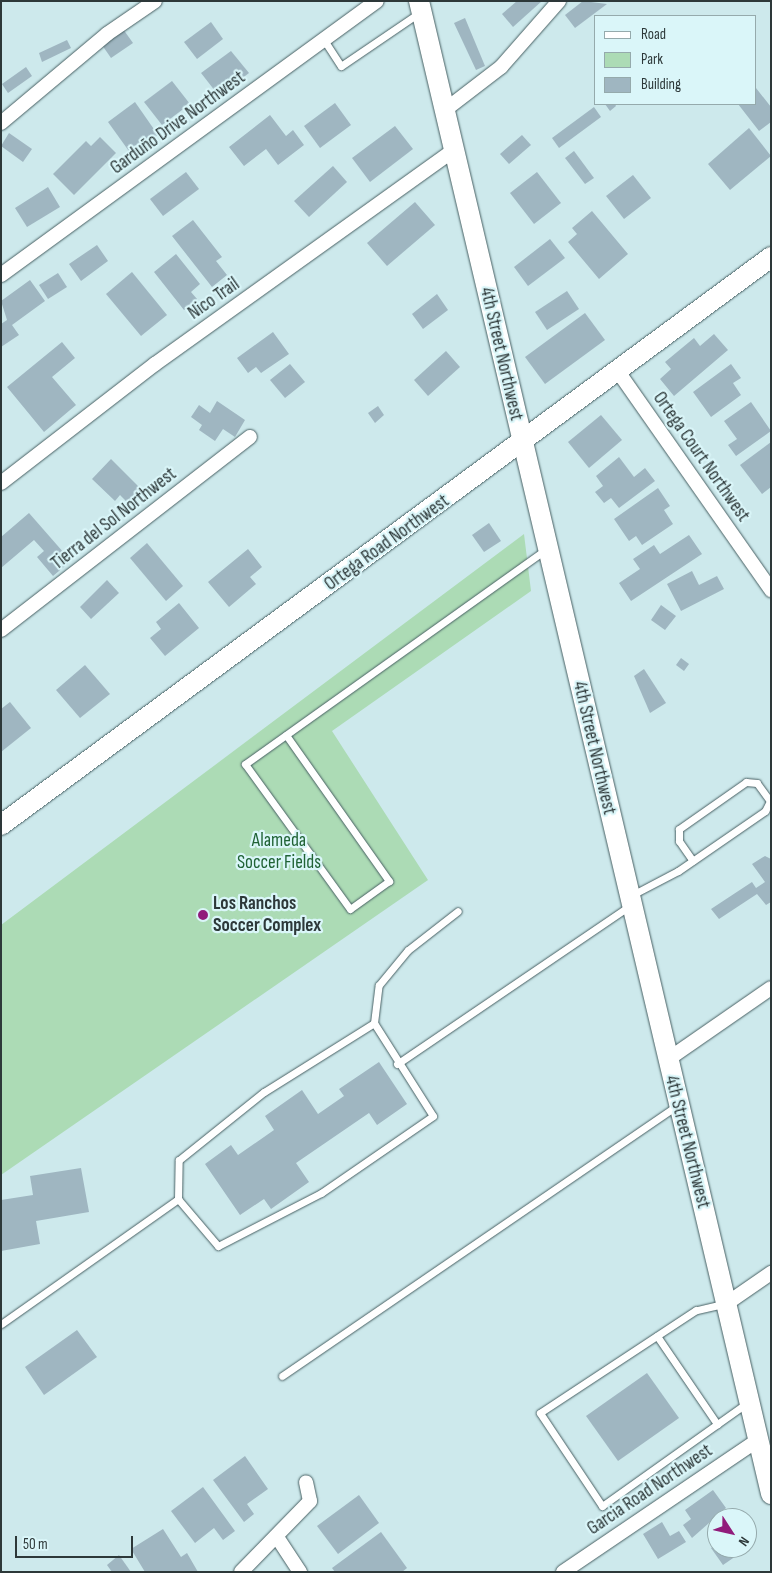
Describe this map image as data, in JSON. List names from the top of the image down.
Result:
{
  "streets": {
    "main road": ["4th Street Northwest", "Ortega Road Northwest"],
    "street": [
      "Garduño Drive Northwest",
      "Nico Trail",
      "Ortega Court Northwest",
      "Tierra del Sol Northwest",
      "Garcia Road Northwest"
    ]
  },
  "crossings": [
    ["Nico Trail", "4th Street Northwest"],
    ["4th Street Northwest", "Ortega Road Northwest"],
    ["4th Street Northwest", "Garcia Road Northwest"],
    ["Ortega Court Northwest", "Ortega Road Northwest"]
  ],
  "parks": ["Alameda Soccer Fields"],
  "places": ["Los Ranchos Soccer Complex"],
  "legend": ["Road", "Park", "Building"],
  "scale_bar": "50 m",
  "north": "bottom right"
}
